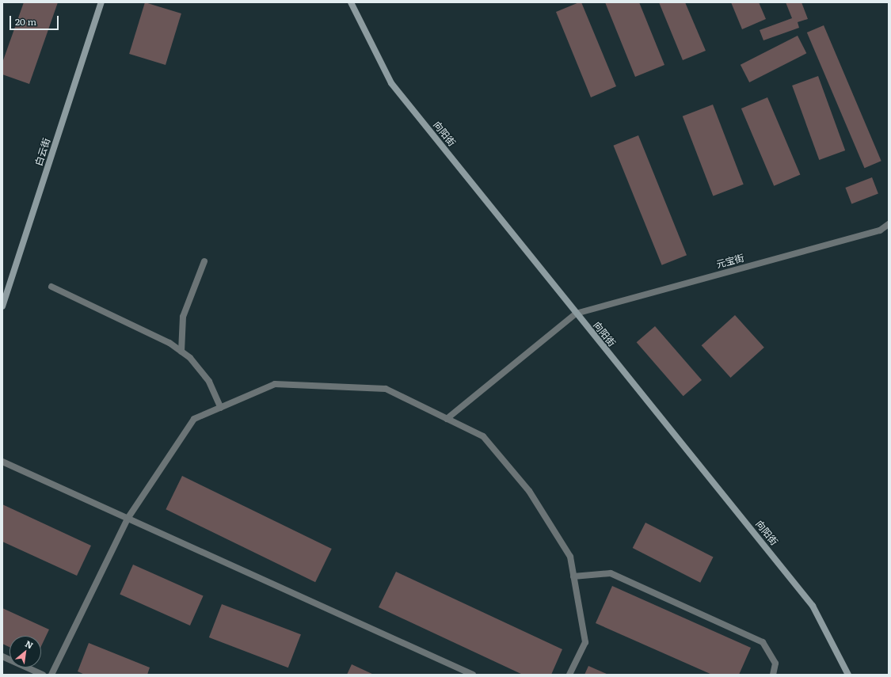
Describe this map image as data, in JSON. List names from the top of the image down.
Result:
{
  "streets": {
    "street": ["向阳街", "白云街", "元宝街"]
  },
  "crossings": [
    ["向阳街", "元宝街"]
  ],
  "scale_bar": "20 m",
  "north": "top right"
}
